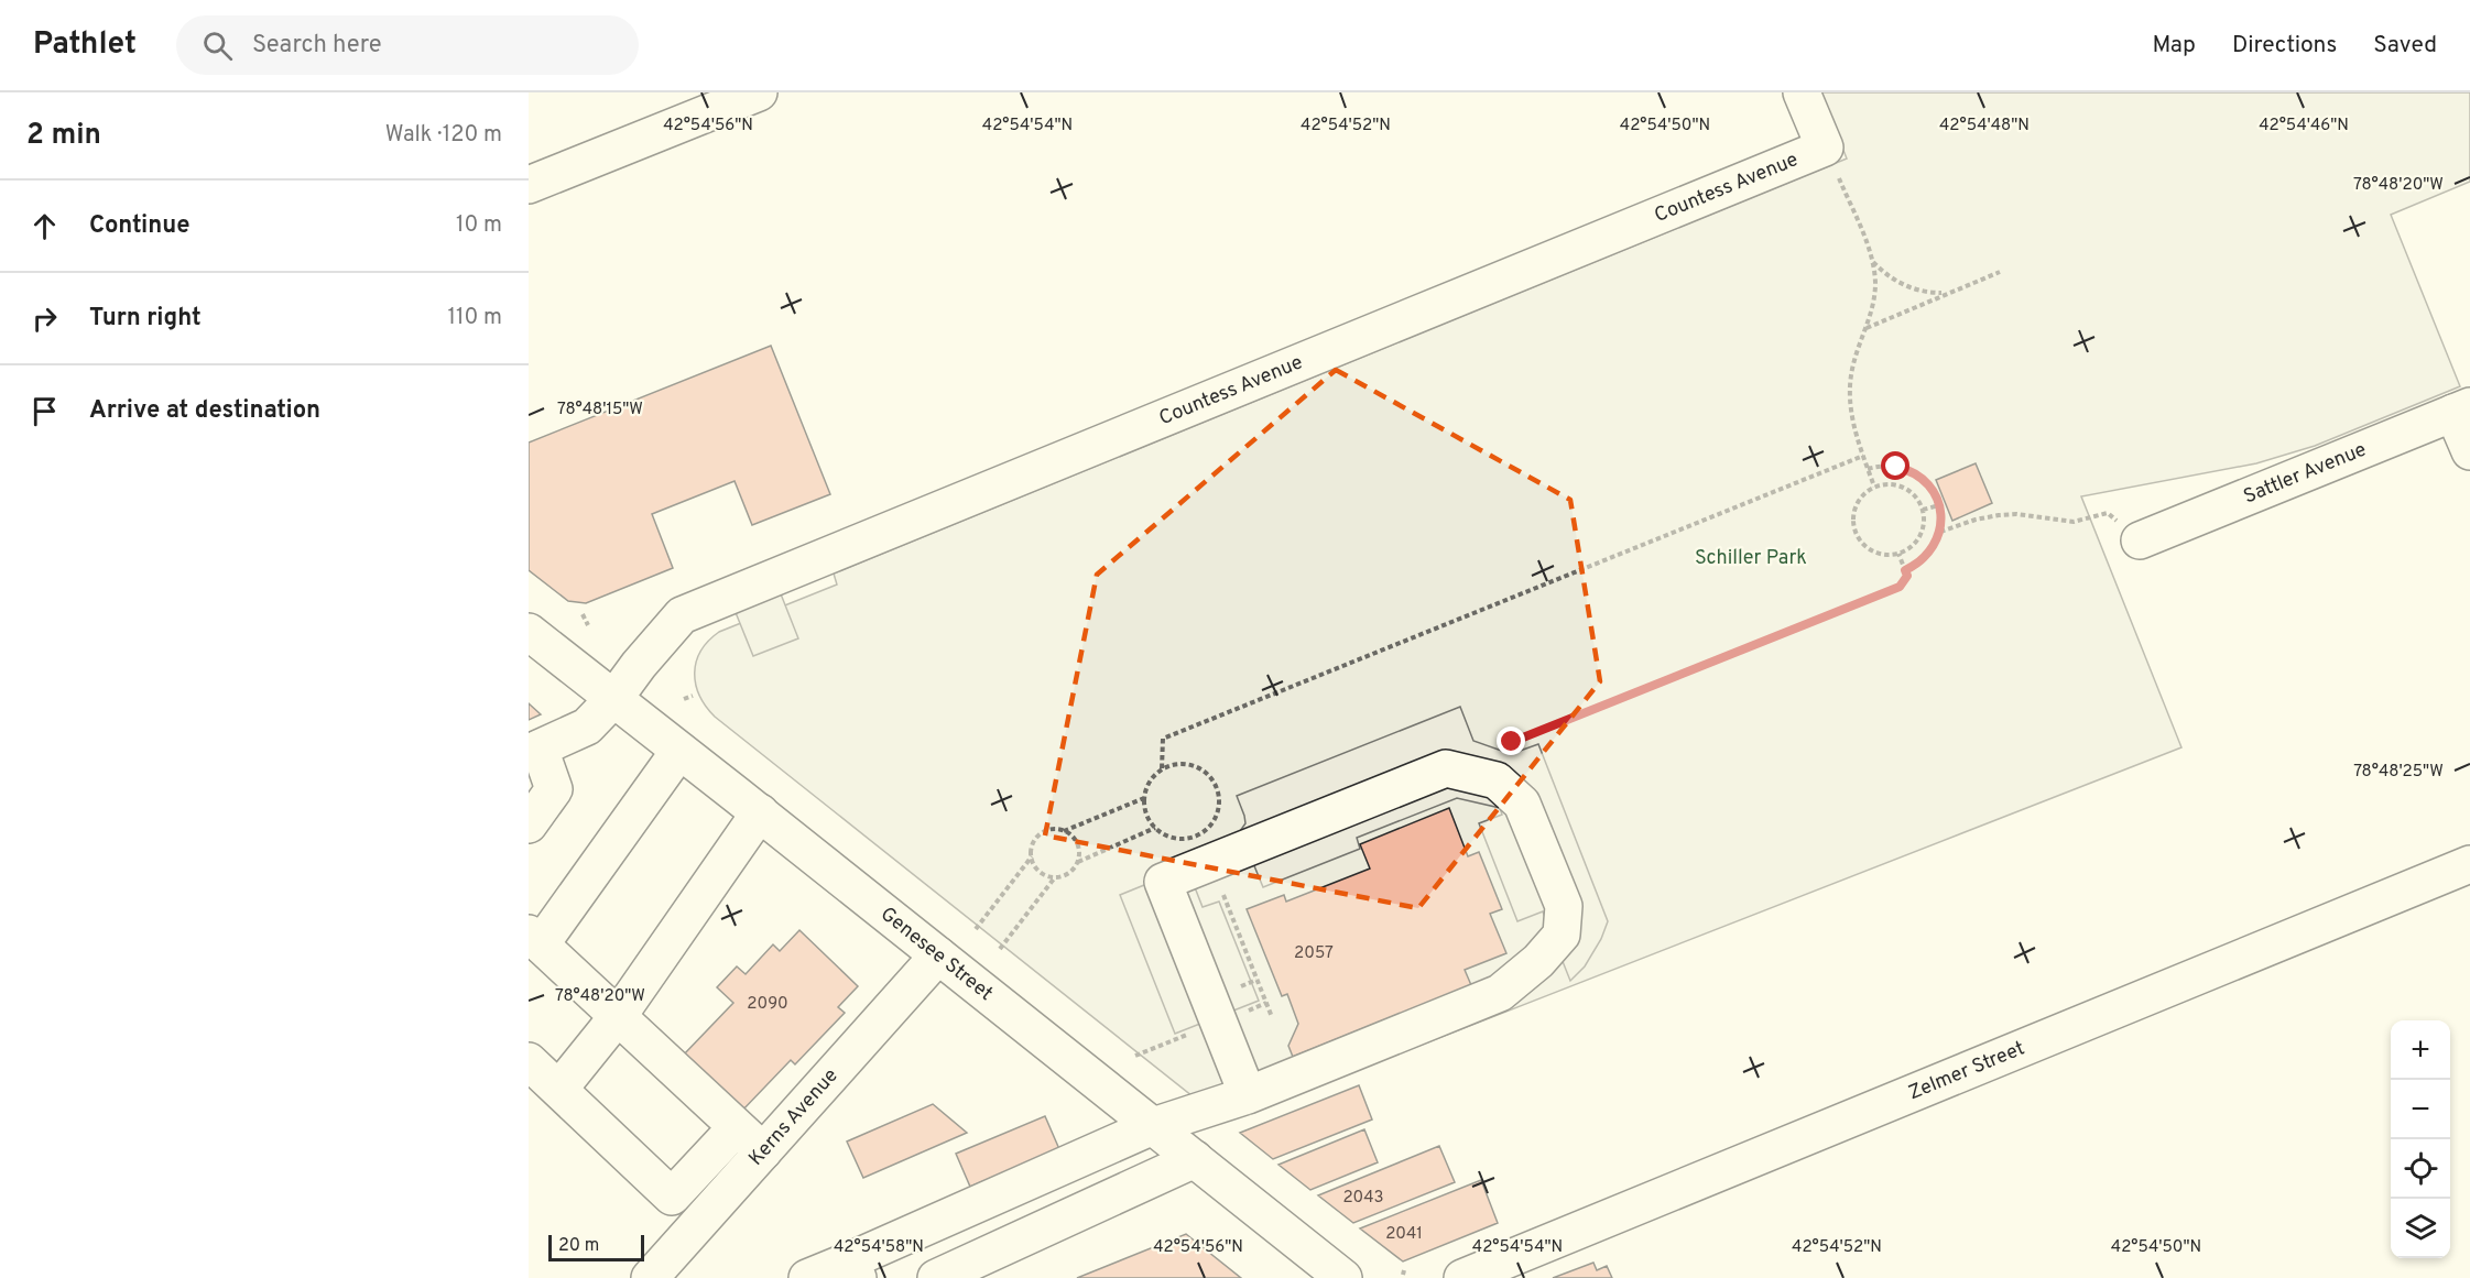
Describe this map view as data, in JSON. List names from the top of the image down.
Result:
{
  "streets": {
    "street": [
      "Countess Avenue",
      "Sattler Avenue",
      "Genesee Street",
      "Zelmer Street",
      "Kerns Avenue"
    ]
  },
  "crossings": [
    ["Countess Avenue", "Genesee Street"],
    ["Genesee Street", "Kerns Avenue"]
  ],
  "parks": ["Schiller Park"],
  "house_numbers": [
    "2057",
    "2090",
    "2043",
    "2041"
  ],
  "scale_bar": "20 m",
  "page": {
    "header": "Pathlet",
    "search": "Search here",
    "nav": ["Map", "Directions", "Saved"],
    "heading": ["2 min", "Walk · 120 m"],
    "list": [
      ["Continue", "10 m"],
      ["Turn right", "110 m"],
      "Arrive at destination"
    ],
    "map_buttons": ["+", "−"],
    "scale": "20 m"
  },
  "coordinates": [
    "42°54'56\"N",
    "42°54'54\"N",
    "42°54'52\"N",
    "42°54'50\"N",
    "42°54'48\"N",
    "42°54'46\"N",
    "78°48'20\"W",
    "78°48'15\"W",
    "78°48'25\"W",
    "42°54'58\"N"
  ]
}
